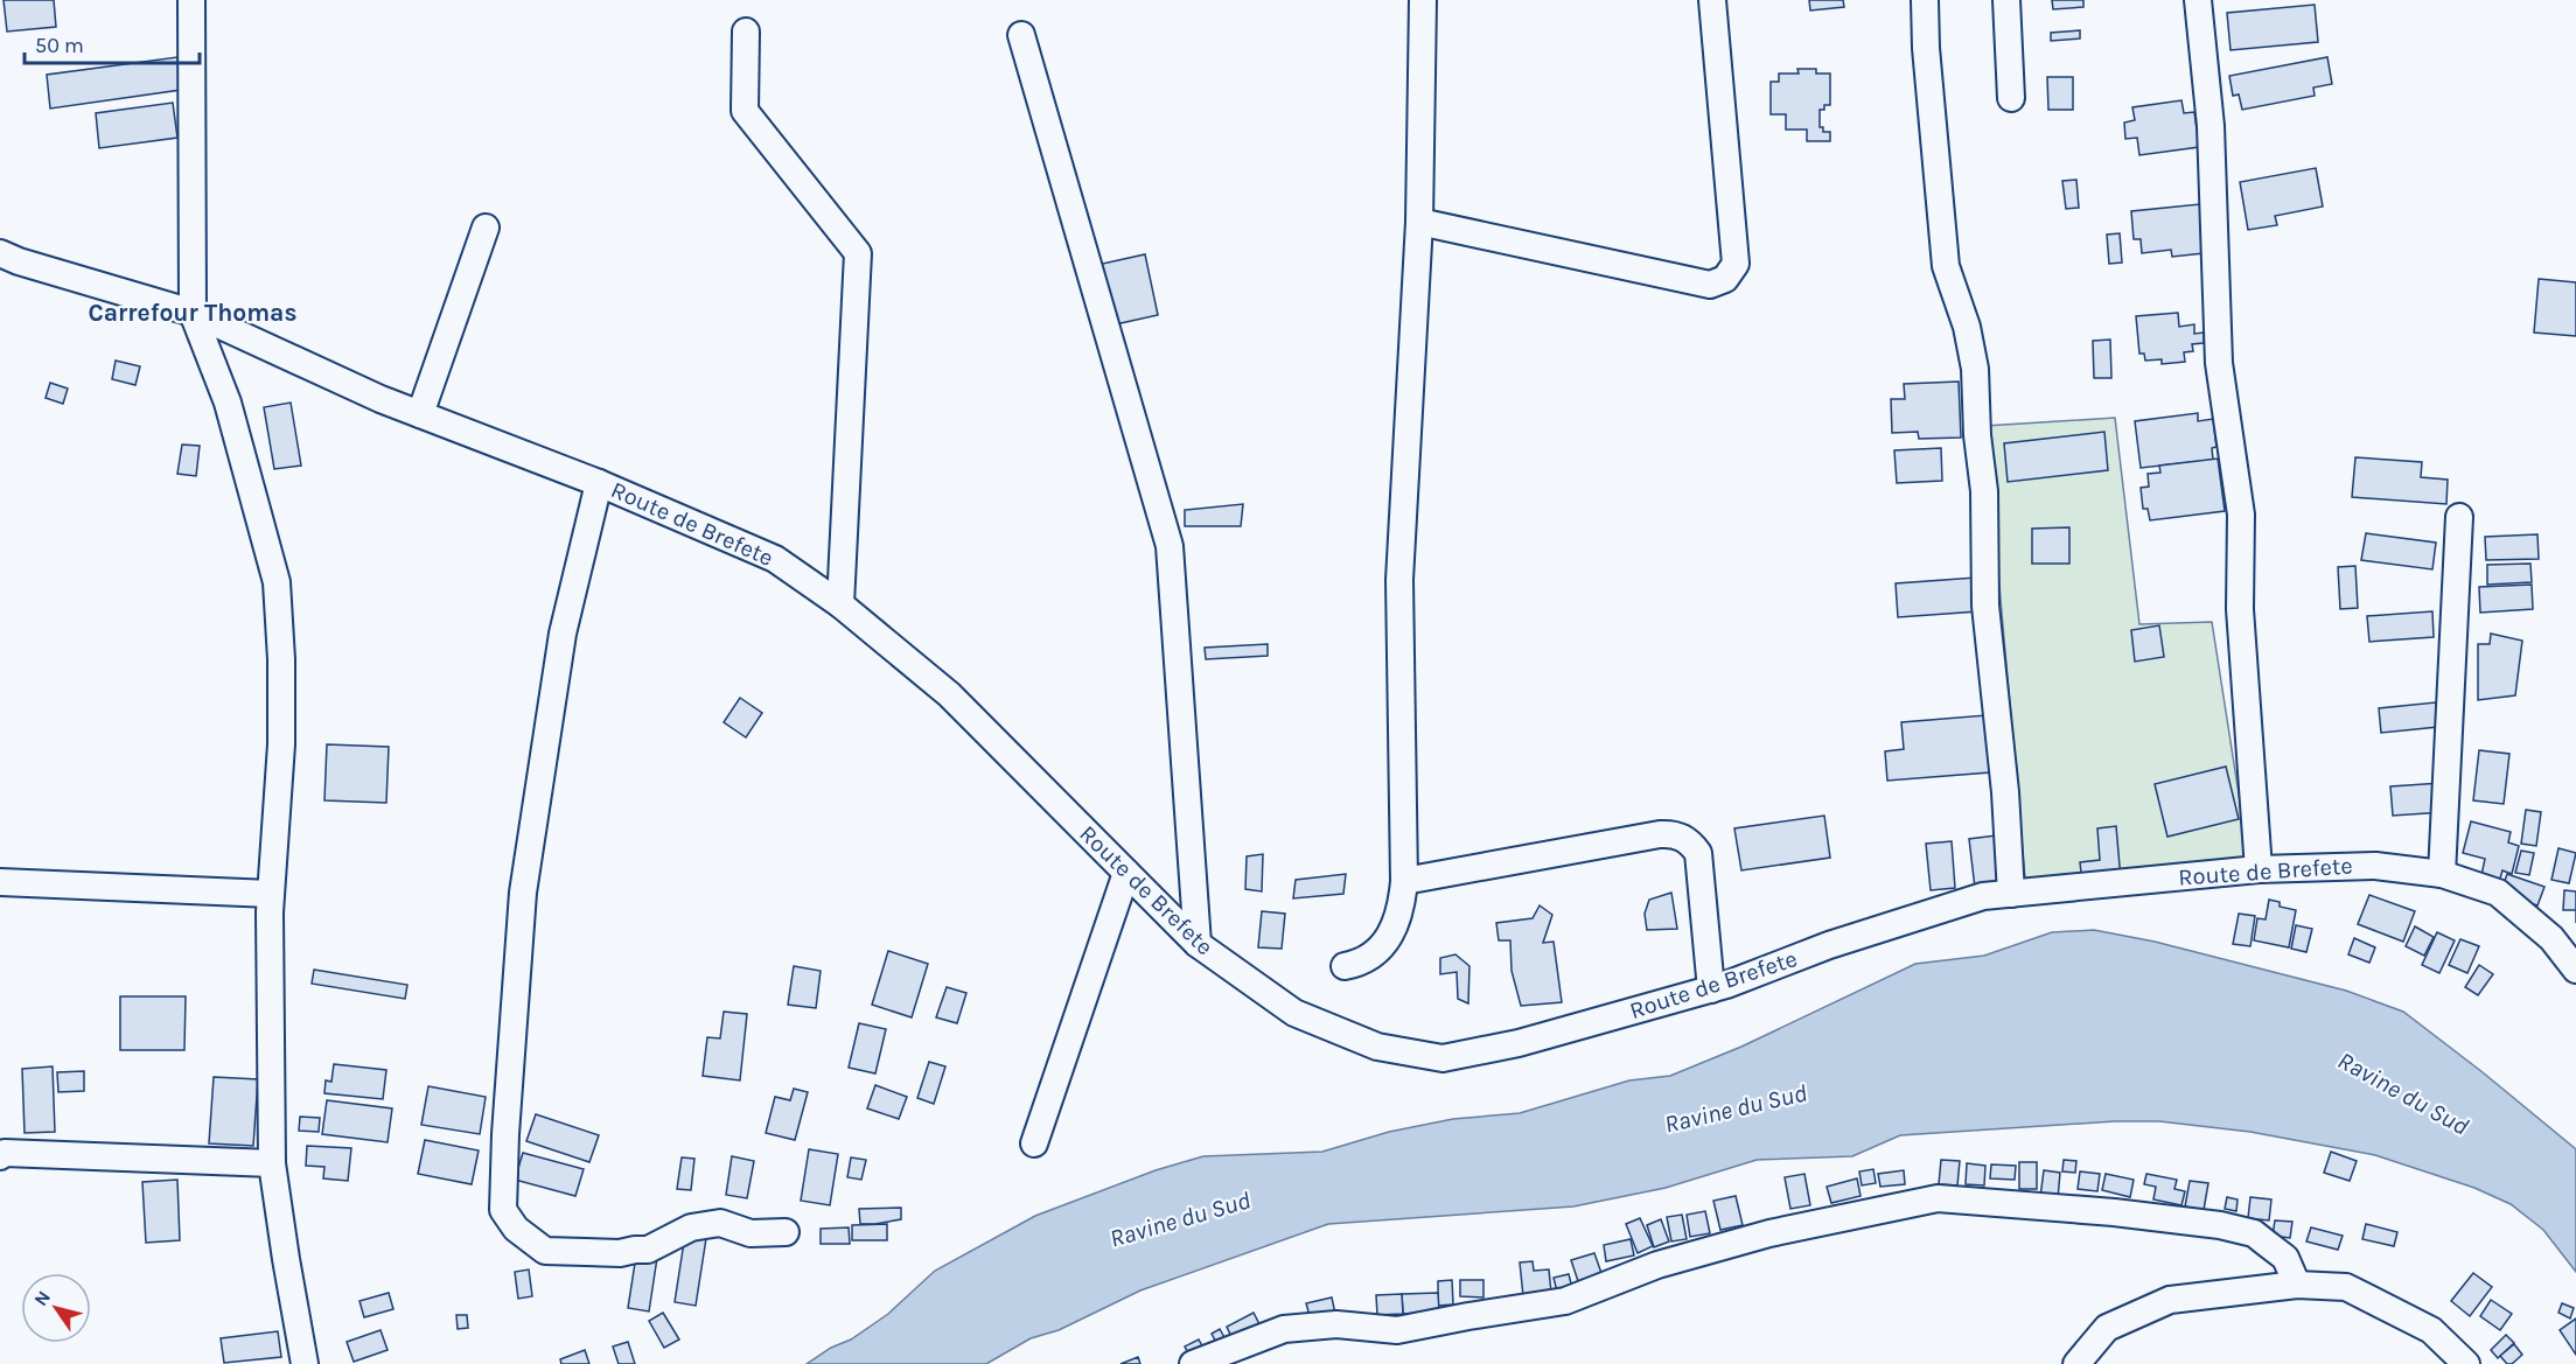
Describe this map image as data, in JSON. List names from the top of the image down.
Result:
{
  "streets": {
    "street": ["Route de Brefete"]
  },
  "districts": ["Carrefour Thomas"],
  "water": ["Ravine du Sud"],
  "scale_bar": "50 m",
  "north": "top left"
}
